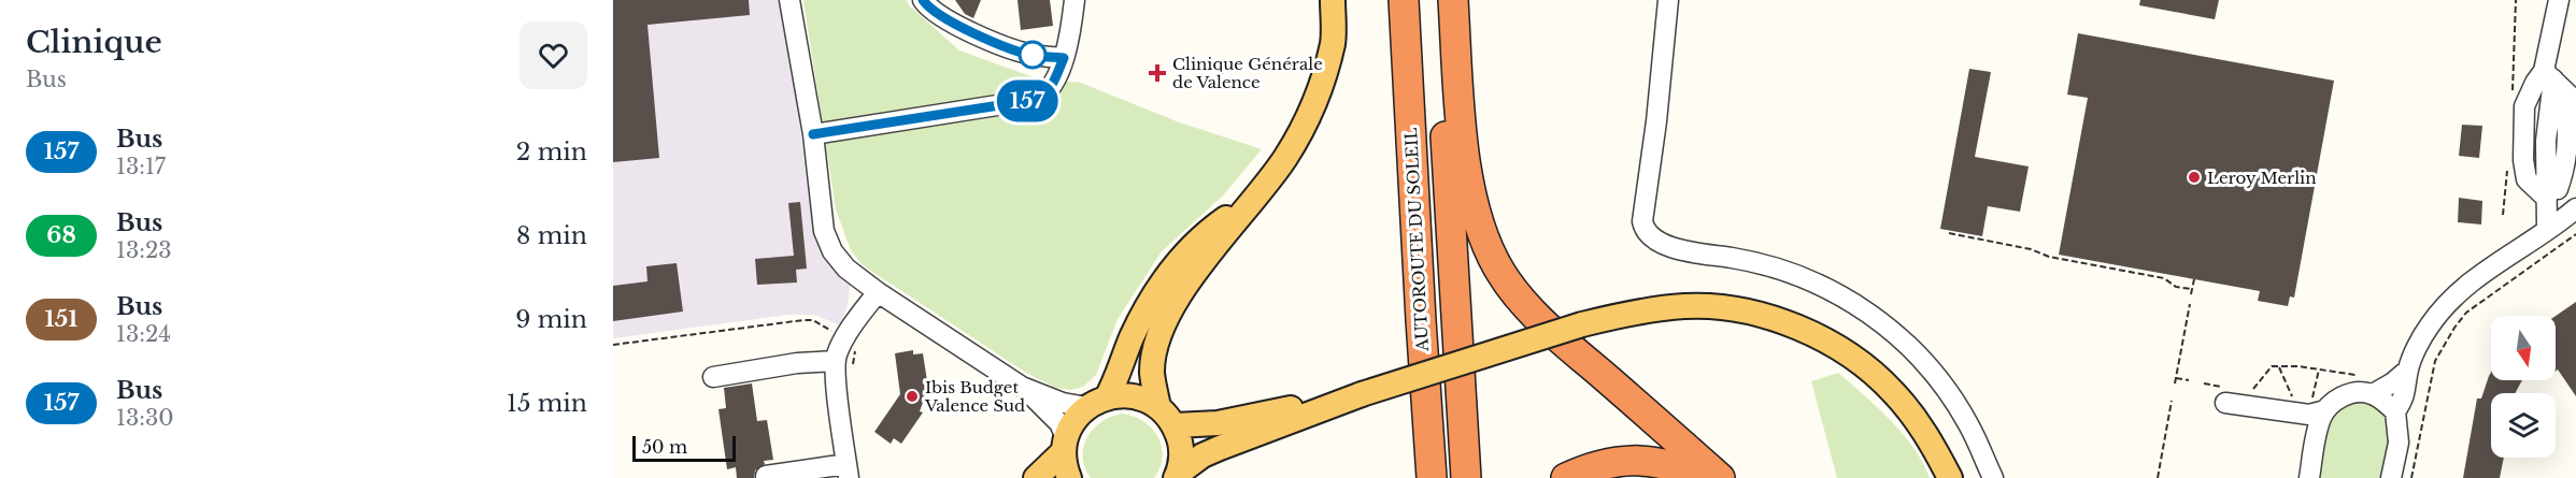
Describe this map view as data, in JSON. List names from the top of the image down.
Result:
{
  "streets": {
    "highway": ["AUTOROUTE DU SOLEIL"]
  },
  "places": {
    "health": ["Clinique Générale de Valence"],
    "other": ["Leroy Merlin", "Ibis Budget Valence Sud"]
  },
  "lines": ["bus line 157"],
  "scale_bar": "50 m",
  "north": "bottom",
  "page": {
    "heading": ["Clinique", "Bus"],
    "on_map": "157",
    "list": [
      {
        "mark": "157",
        "name": "Bus",
        "note": "13:17",
        "value": "2 min"
      },
      {
        "mark": "68",
        "name": "Bus",
        "note": "13:23",
        "value": "8 min"
      },
      {
        "mark": "151",
        "name": "Bus",
        "note": "13:24",
        "value": "9 min"
      },
      {
        "mark": "157",
        "name": "Bus",
        "note": "13:30",
        "value": "15 min"
      }
    ],
    "scale": "50 m"
  }
}
